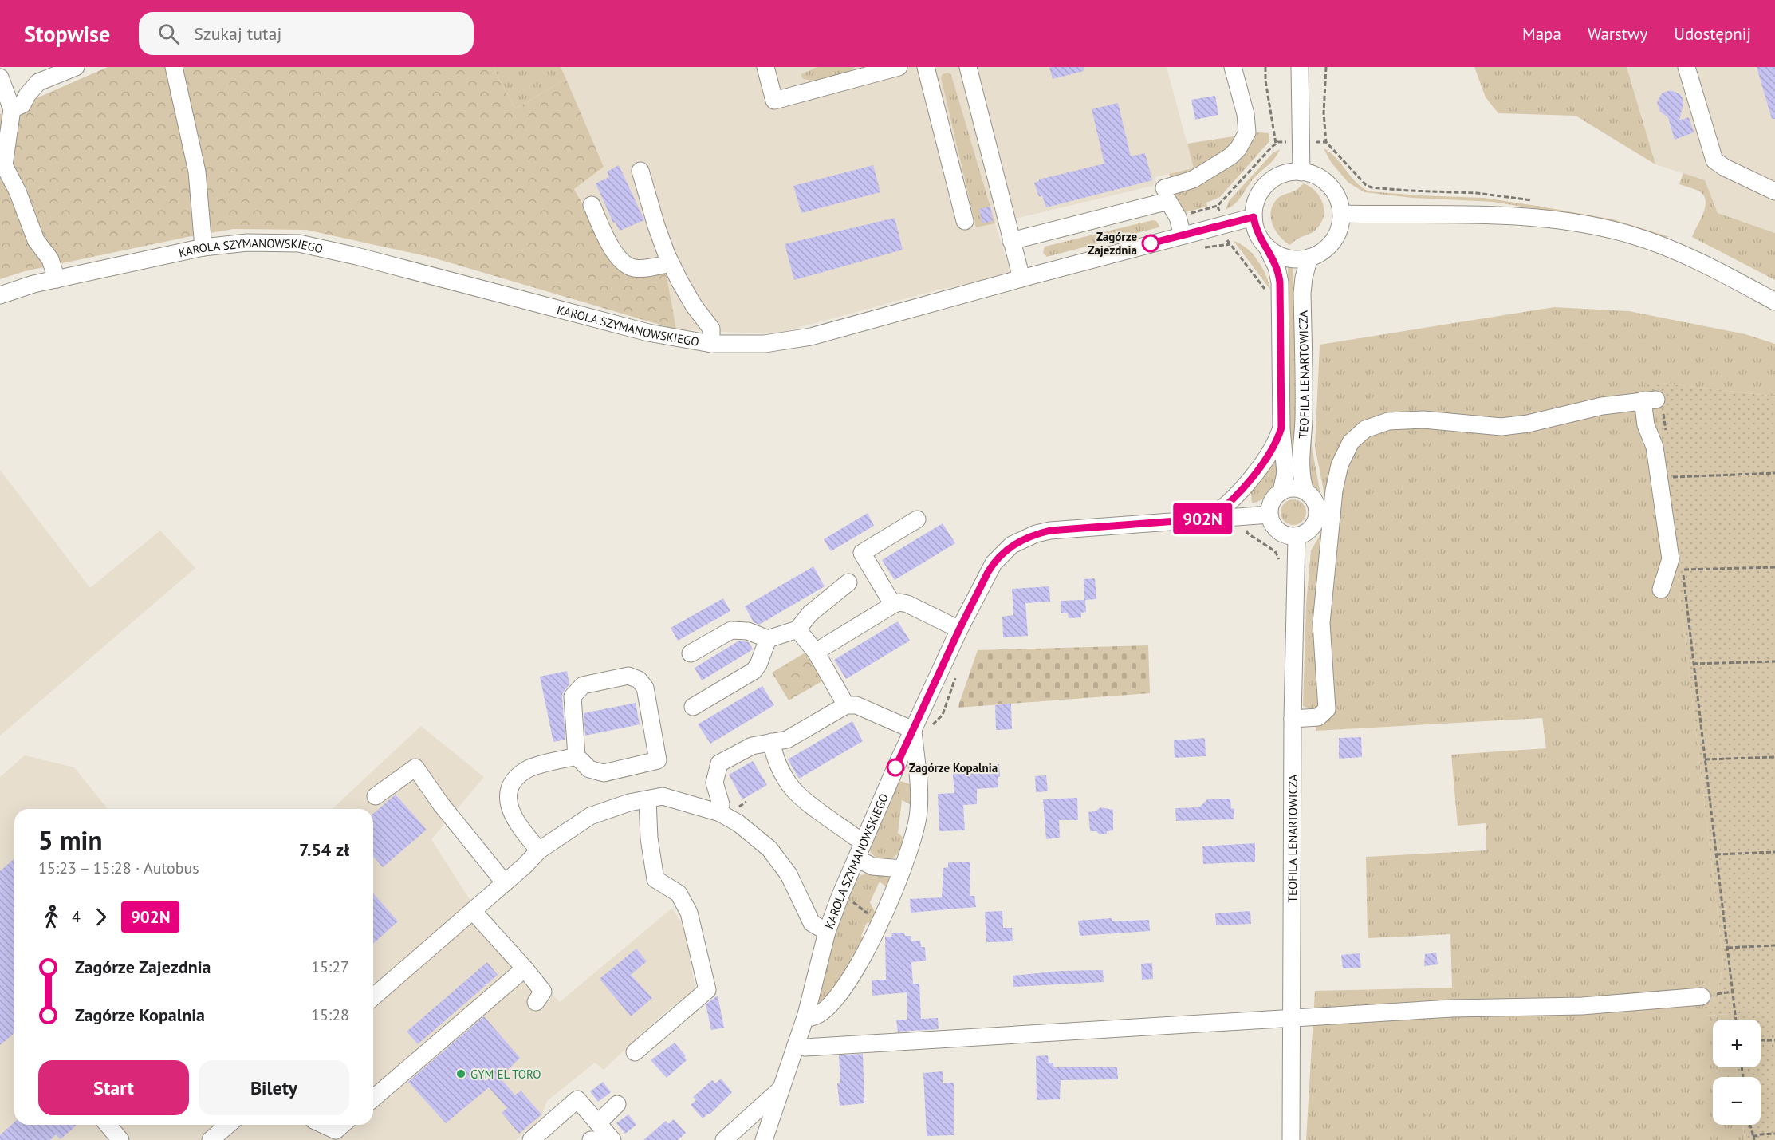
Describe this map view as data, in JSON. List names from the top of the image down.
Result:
{
  "streets": {
    "street": ["KAROLA SZYMANOWSKIEGO", "TEOFILA LENARTOWICZA"]
  },
  "crossings": [
    ["KAROLA SZYMANOWSKIEGO", "TEOFILA LENARTOWICZA"]
  ],
  "places": ["Zagórze Zajezdnia", "Zagórze Kopalnia", "GYM EL TORO"],
  "lines": ["bus line 902N"],
  "page": {
    "header": "Stopwise",
    "search": "Szukaj tutaj",
    "nav": ["Mapa", "Warstwy", "Udostępnij"],
    "on_map": "902N",
    "heading": ["5 min", "15:23 – 15:28 · Autobus", "7.54 zł"],
    "legs": ["4", "902N"],
    "list": [
      {
        "name": "Zagórze Zajezdnia",
        "value": "15:27"
      },
      {
        "name": "Zagórze Kopalnia",
        "value": "15:28"
      }
    ],
    "map_buttons": ["+", "−"],
    "buttons": ["Start", "Bilety"]
  }
}
